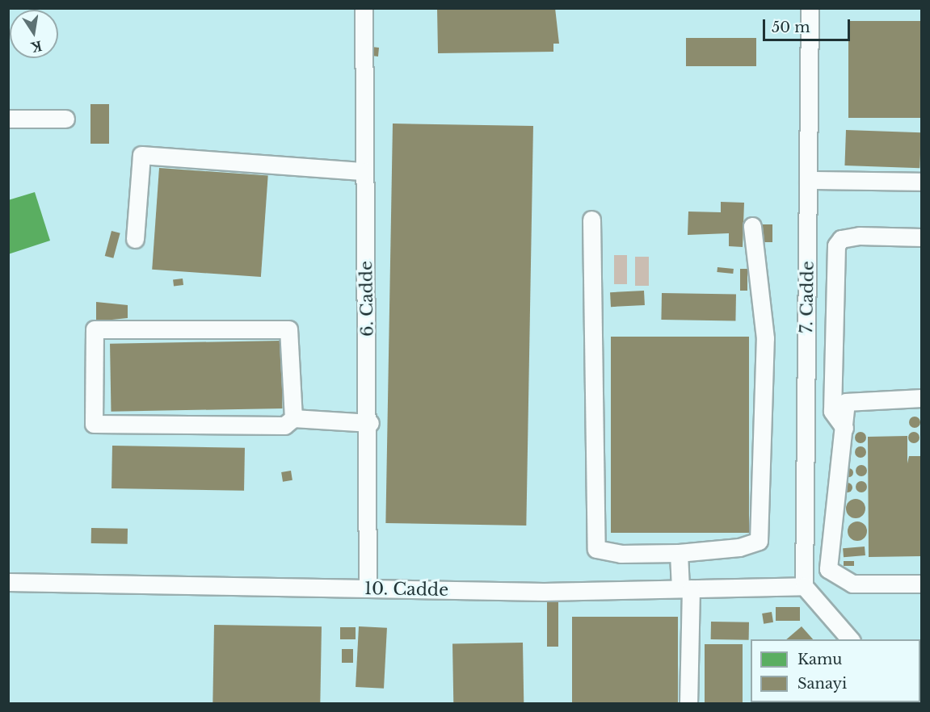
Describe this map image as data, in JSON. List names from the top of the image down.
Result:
{
  "streets": {
    "lane": ["7. Cadde", "6. Cadde", "10. Cadde"]
  },
  "crossings": [
    ["7. Cadde", "10. Cadde"],
    ["6. Cadde", "10. Cadde"]
  ],
  "legend": ["Kamu", "Sanayi"],
  "scale_bar": "50 m",
  "north": "bottom"
}
